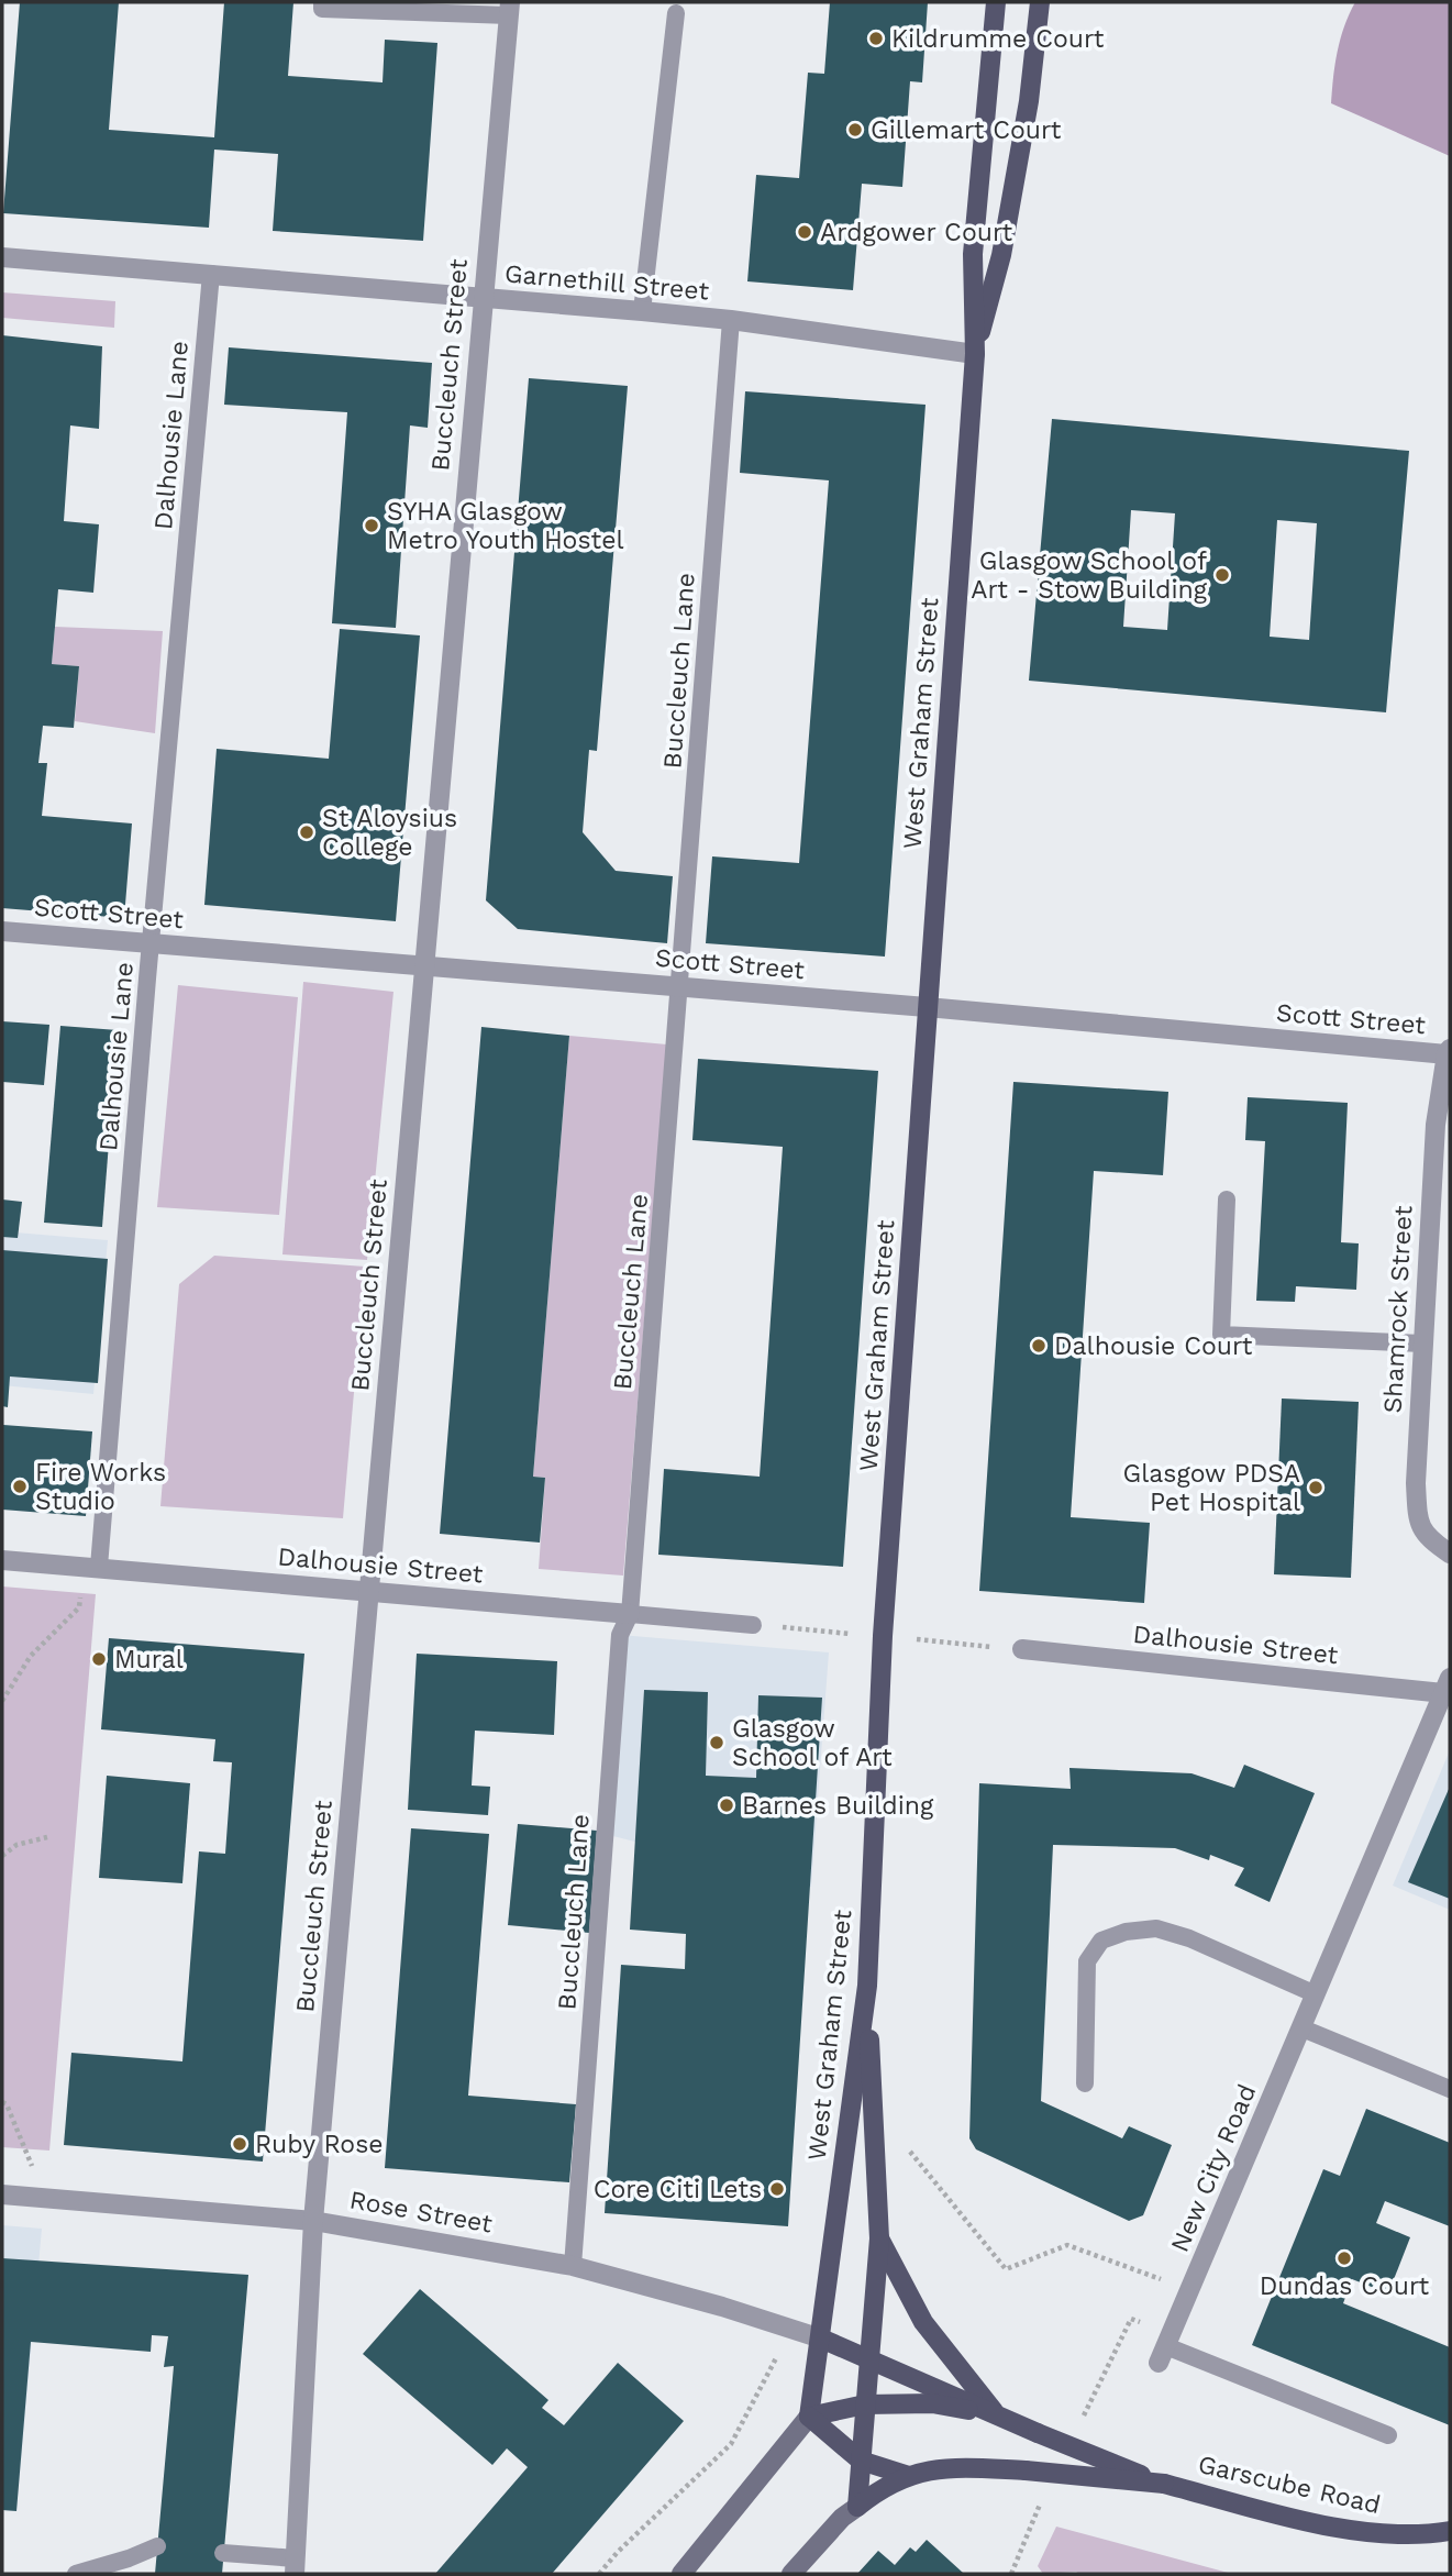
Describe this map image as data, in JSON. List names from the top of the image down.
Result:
{
  "streets": {
    "main road": ["West Graham Street", "Garscube Road"],
    "street": [
      "Garnethill Street",
      "Buccleuch Street",
      "Scott Street",
      "Shamrock Street",
      "Dalhousie Street",
      "New City Road",
      "Rose Street"
    ],
    "lane": ["Dalhousie Lane", "Buccleuch Lane"]
  },
  "crossings": [
    ["Garnethill Street", "Buccleuch Street"],
    ["Garnethill Street", "Dalhousie Lane"],
    ["Garnethill Street", "Buccleuch Lane"],
    ["Garnethill Street", "West Graham Street"],
    ["Buccleuch Street", "Scott Street"],
    ["Buccleuch Street", "Dalhousie Street"],
    ["Buccleuch Street", "Rose Street"],
    ["Dalhousie Lane", "Scott Street"],
    ["Dalhousie Lane", "Dalhousie Street"],
    ["Buccleuch Lane", "Scott Street"],
    ["Buccleuch Lane", "Dalhousie Street"],
    ["Buccleuch Lane", "Rose Street"],
    ["West Graham Street", "Scott Street"],
    ["West Graham Street", "Rose Street"],
    ["West Graham Street", "Garscube Road"],
    ["Scott Street", "Shamrock Street"],
    ["Dalhousie Street", "New City Road"],
    ["Rose Street", "Garscube Road"]
  ],
  "places": [
    "Kildrumme Court",
    "Gillemart Court",
    "Ardgower Court",
    "SYHA Glasgow Metro Youth Hostel",
    "Glasgow School of Art - Stow Building",
    "St Aloysius College",
    "Dalhousie Court",
    "Fire Works Studio",
    "Glasgow PDSA Pet Hospital",
    "Mural",
    "Glasgow School of Art",
    "Barnes Building",
    "Ruby Rose",
    "Core Citi Lets",
    "Dundas Court"
  ]
}
